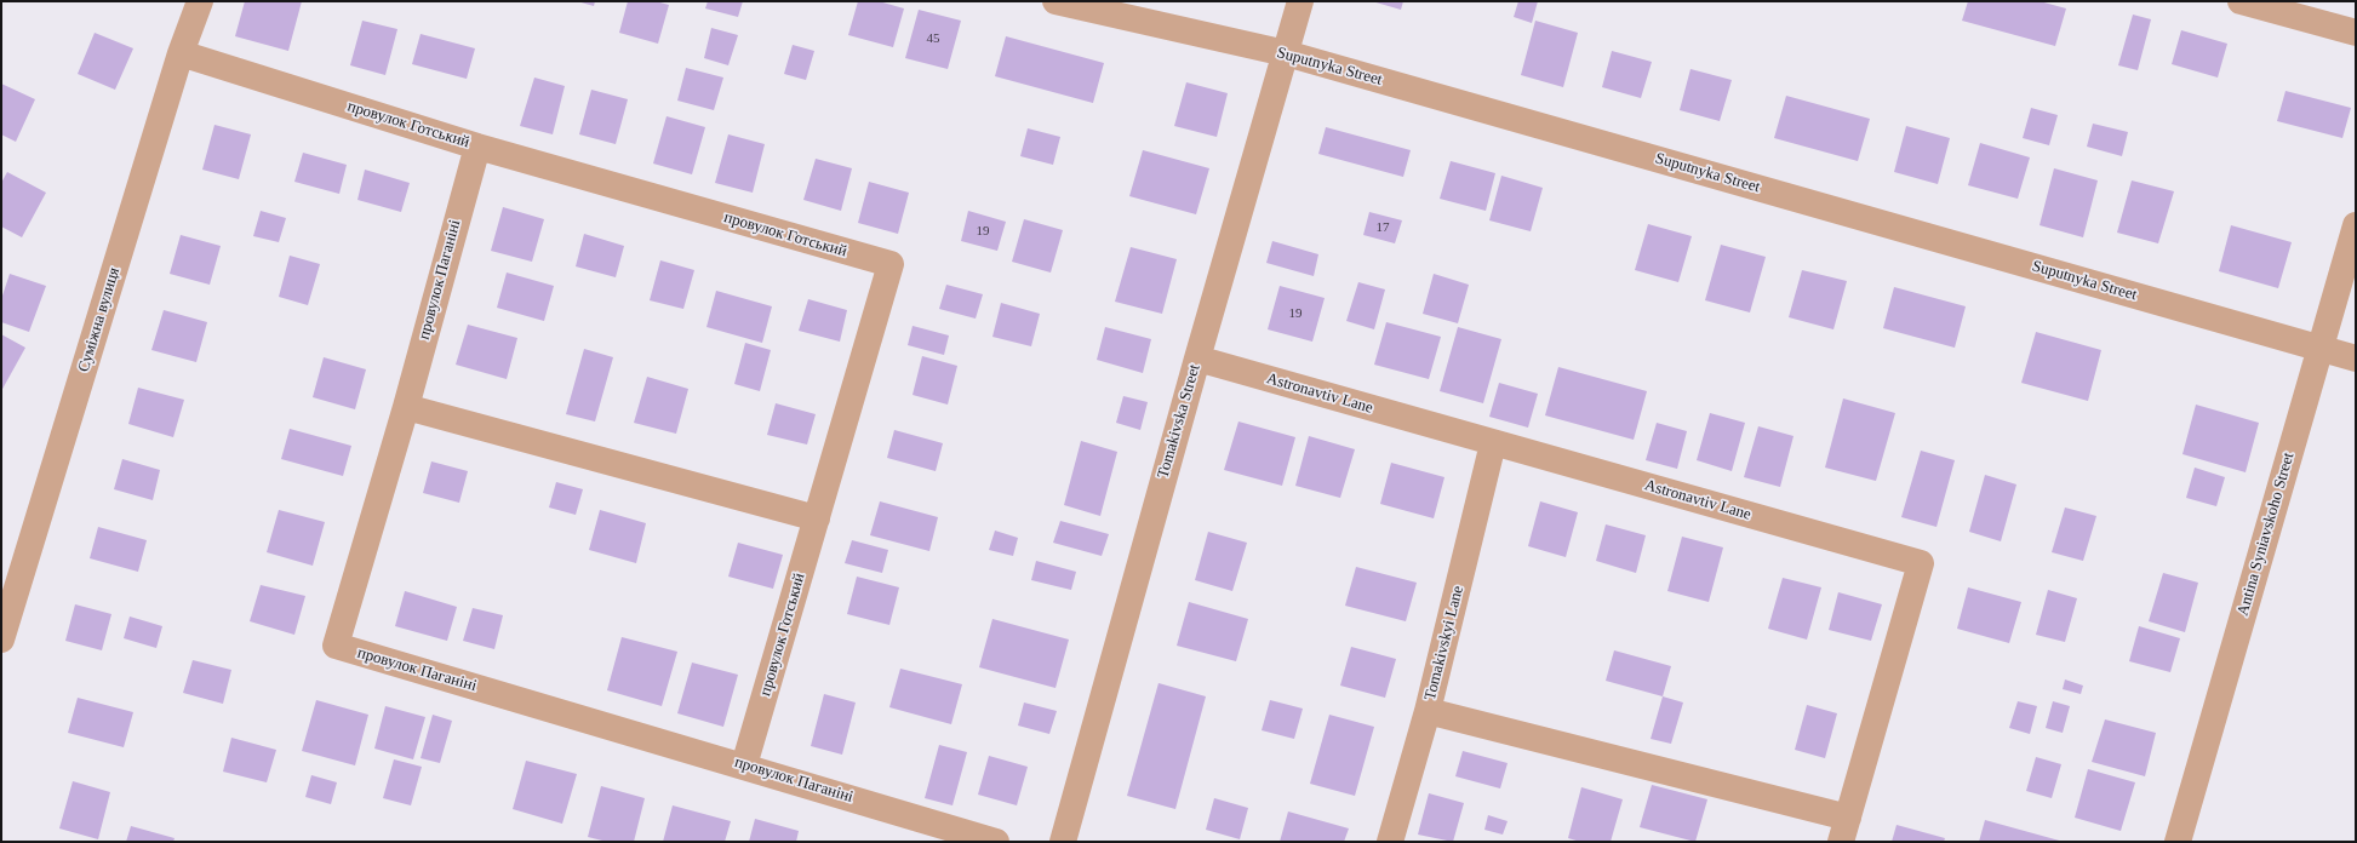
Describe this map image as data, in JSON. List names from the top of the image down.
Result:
{
  "streets": {
    "street": [
      "Suputnyka Street",
      "провулок Готський",
      "провулок Паганіні",
      "Суміжна вулиця",
      "Astronavtiv Lane",
      "Tomakivska Street",
      "Antina Syniavskoho Street",
      "Tomakivskyi Lane"
    ]
  },
  "crossings": [
    ["Suputnyka Street", "Tomakivska Street"],
    ["Suputnyka Street", "Antina Syniavskoho Street"],
    ["провулок Готський", "провулок Паганіні"],
    ["провулок Готський", "Суміжна вулиця"],
    ["Astronavtiv Lane", "Tomakivska Street"],
    ["Astronavtiv Lane", "Tomakivskyi Lane"]
  ],
  "house_numbers": [
    "45",
    "17",
    "19",
    "19"
  ]
}
